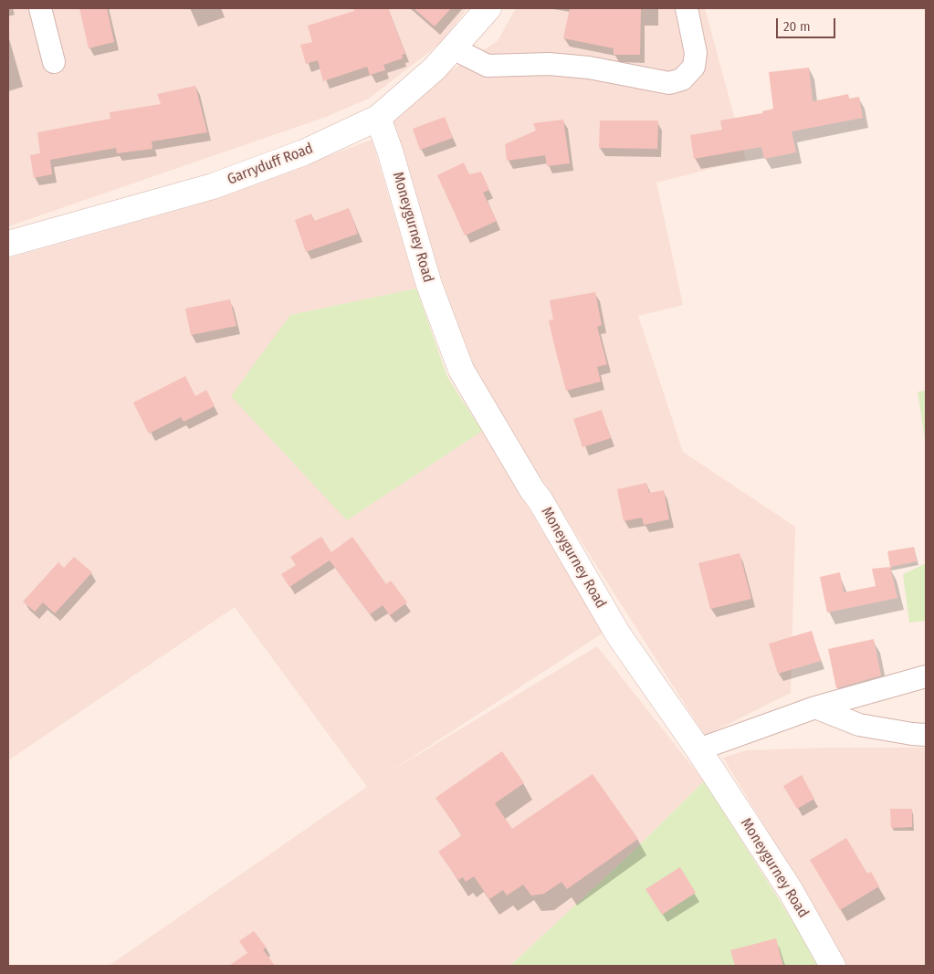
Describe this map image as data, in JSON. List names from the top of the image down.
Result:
{
  "streets": {
    "street": ["Garryduff Road", "Moneygurney Road"]
  },
  "crossings": [
    ["Garryduff Road", "Moneygurney Road"]
  ],
  "scale_bar": "20 m"
}
